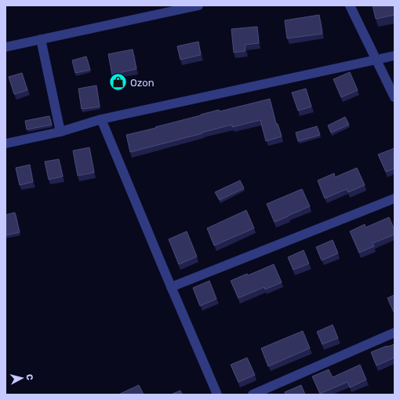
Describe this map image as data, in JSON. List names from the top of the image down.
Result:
{
  "places": {
    "shop": ["Ozon"]
  },
  "north": "right"
}
